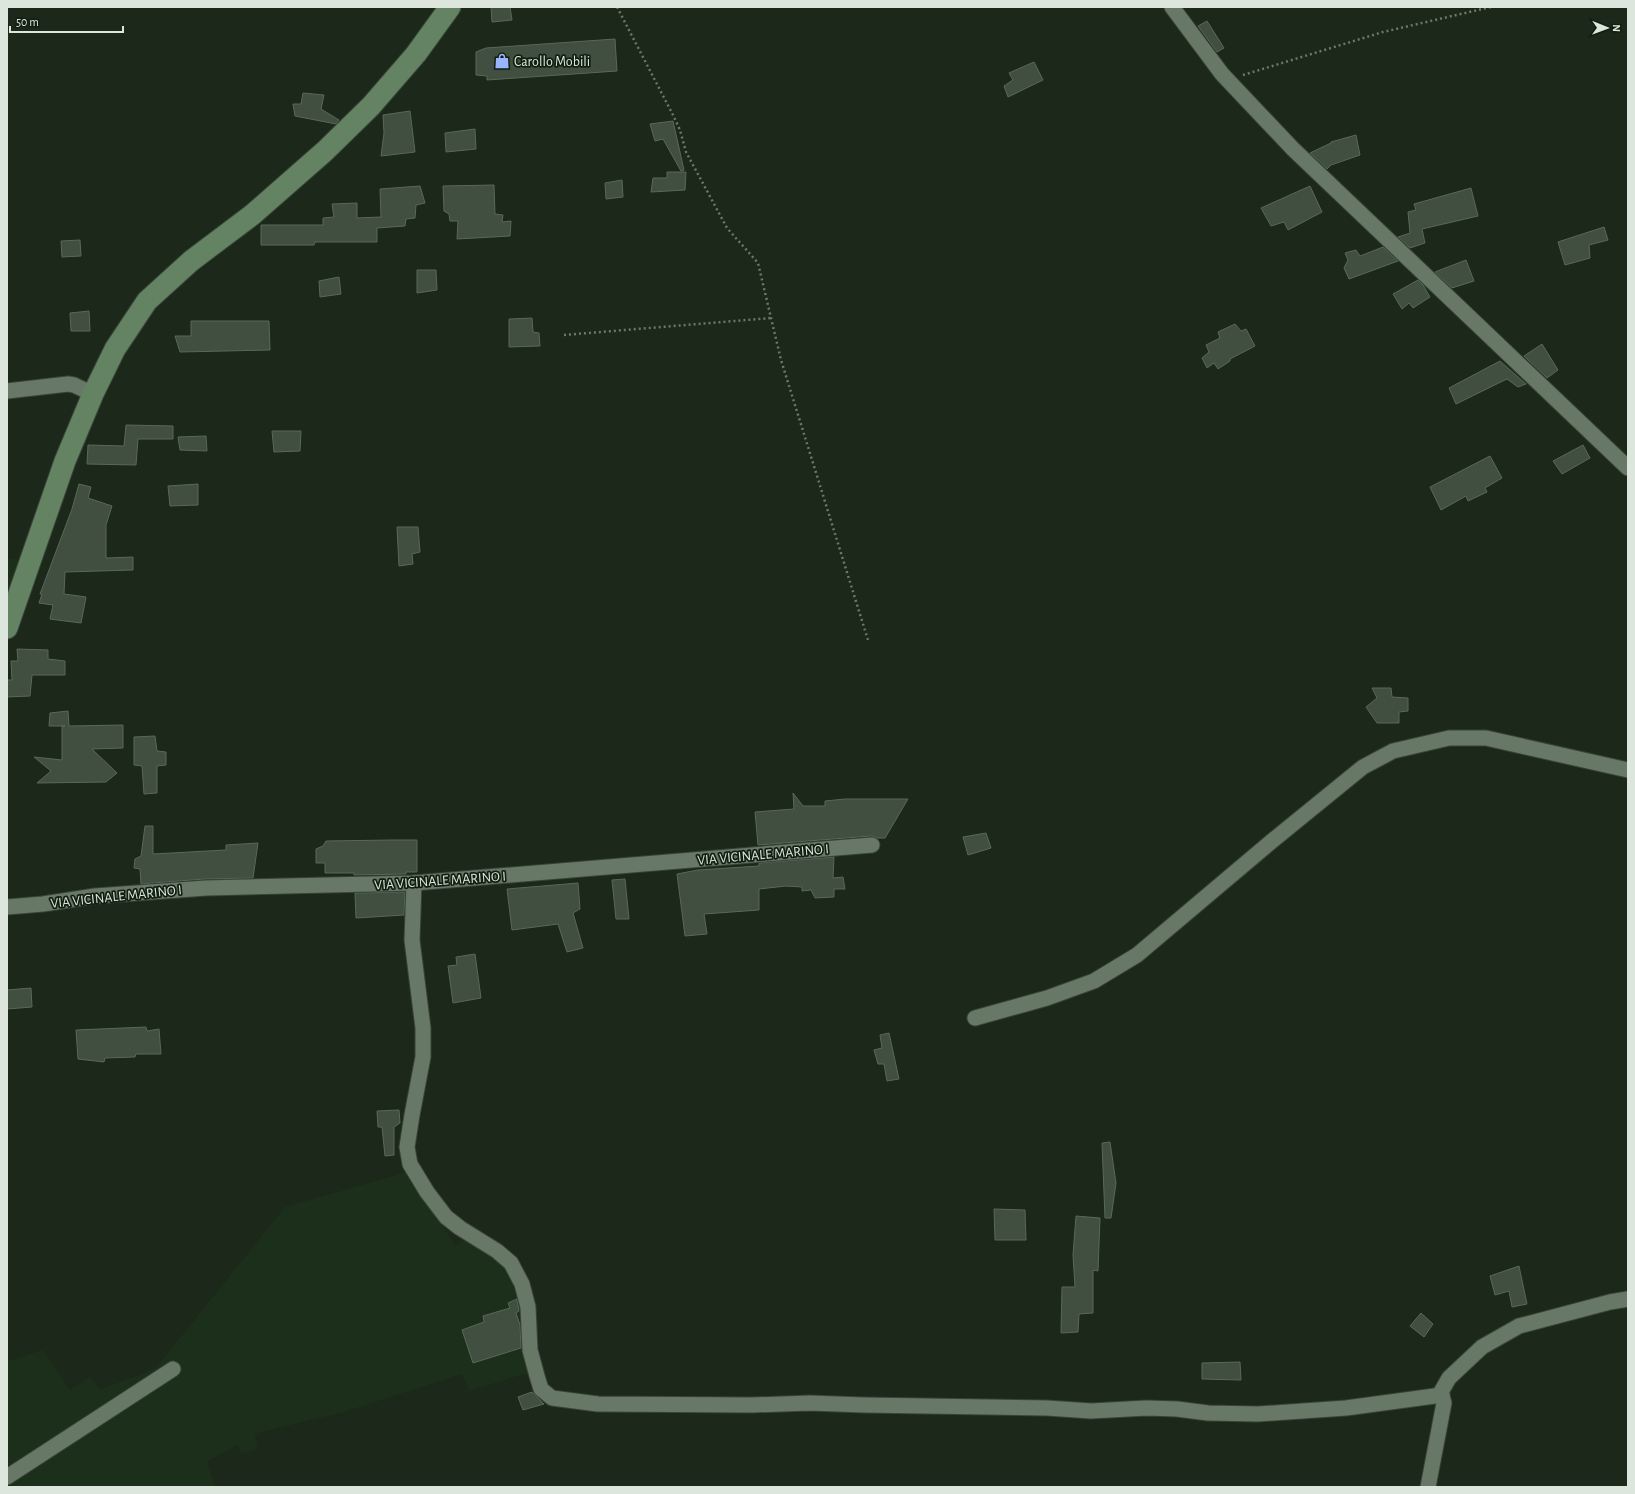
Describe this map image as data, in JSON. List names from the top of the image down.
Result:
{
  "streets": {
    "street": ["VIA VICINALE MARINO I"]
  },
  "places": {
    "shop": ["Carollo Mobili"]
  },
  "scale_bar": "50 m",
  "north": "right"
}
